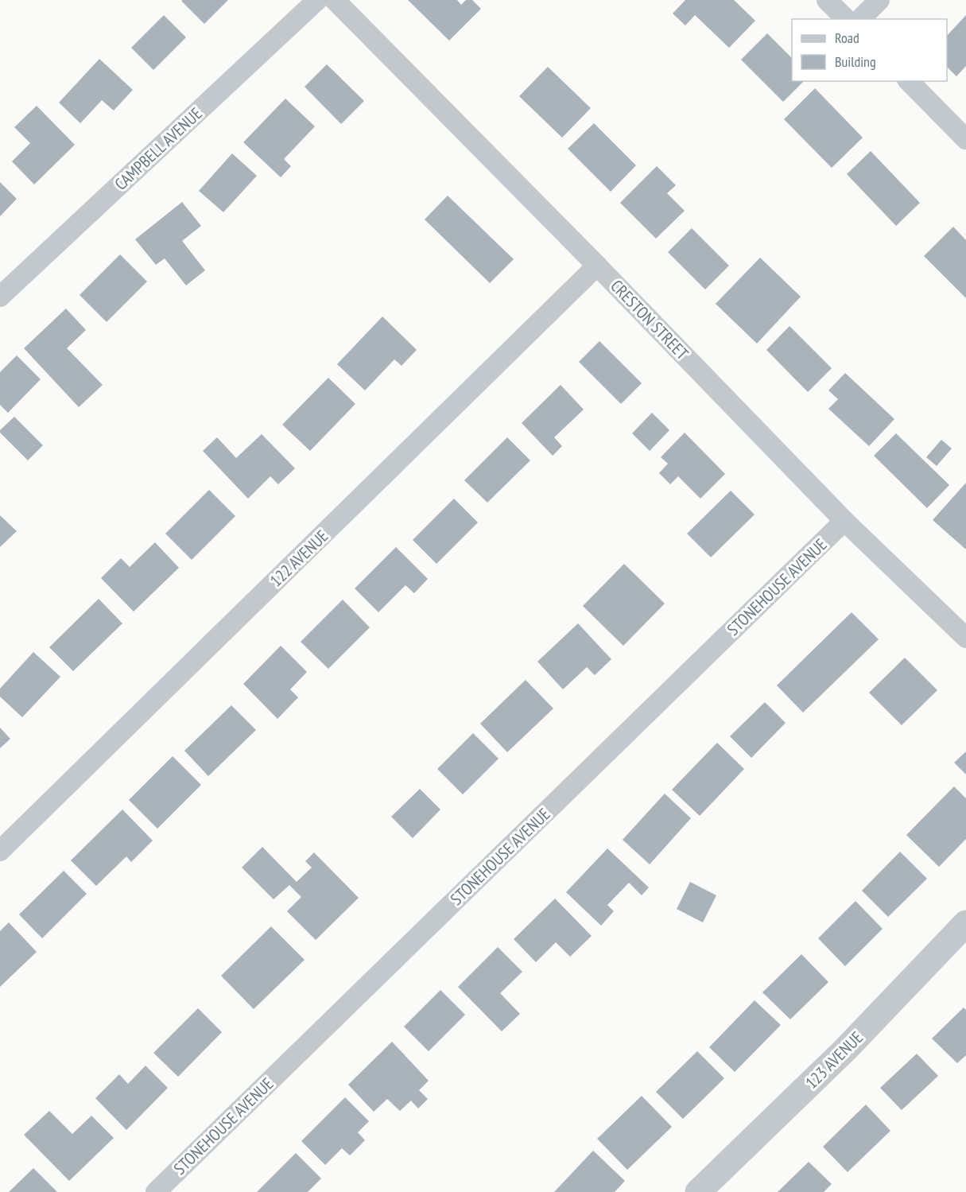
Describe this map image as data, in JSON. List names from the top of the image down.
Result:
{
  "streets": {
    "street": [
      "CAMPBELL AVENUE",
      "CRESTON STREET",
      "122 AVENUE",
      "STONEHOUSE AVENUE",
      "123 AVENUE"
    ]
  },
  "crossings": [
    ["CRESTON STREET", "122 AVENUE"],
    ["CRESTON STREET", "STONEHOUSE AVENUE"]
  ],
  "legend": ["Road", "Building"]
}
